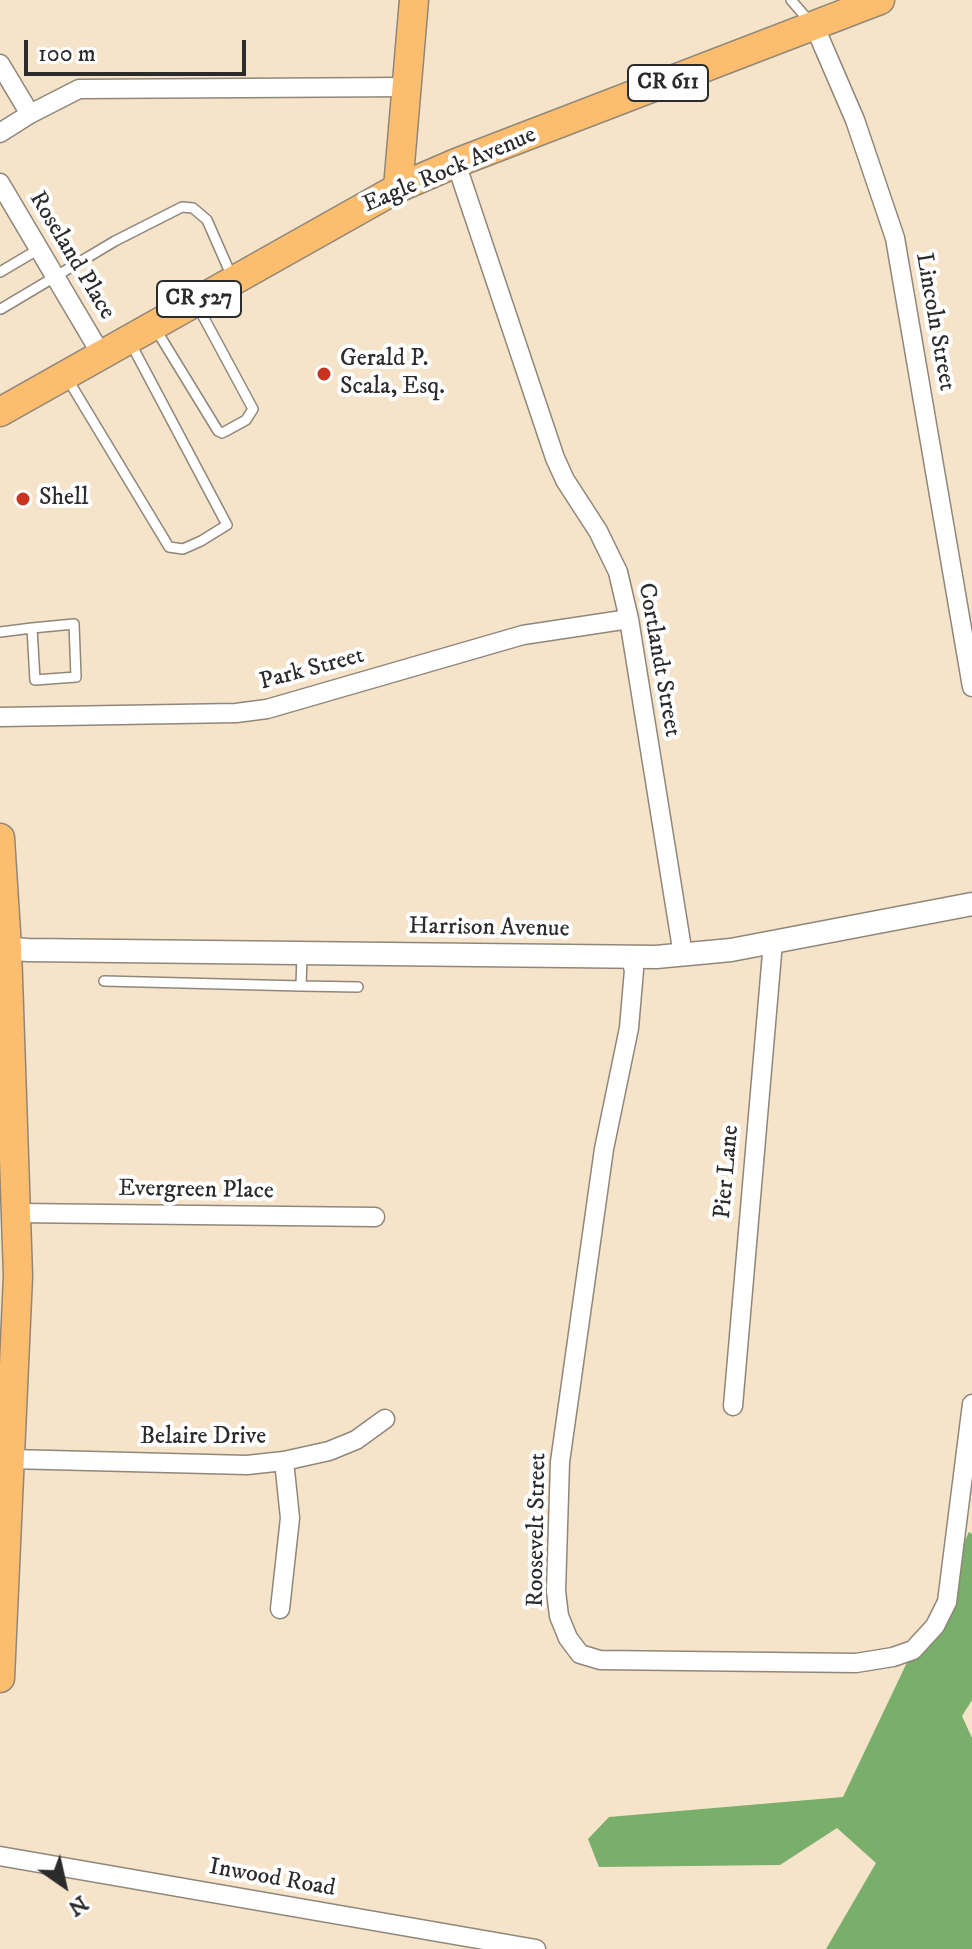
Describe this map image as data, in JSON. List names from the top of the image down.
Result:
{
  "streets": {
    "main road": ["CR 611", "Eagle Rock Avenue", "CR 527"],
    "street": [
      "Roseland Place",
      "Lincoln Street",
      "Cortlandt Street",
      "Park Street",
      "Harrison Avenue",
      "Pier Lane",
      "Evergreen Place",
      "Belaire Drive",
      "Roosevelt Street",
      "Inwood Road"
    ]
  },
  "crossings": [
    ["Eagle Rock Avenue", "Roseland Place"],
    ["Eagle Rock Avenue", "Lincoln Street"],
    ["Eagle Rock Avenue", "Cortlandt Street"],
    ["Cortlandt Street", "Park Street"],
    ["Cortlandt Street", "Harrison Avenue"],
    ["Harrison Avenue", "Pier Lane"],
    ["Harrison Avenue", "Roosevelt Street"]
  ],
  "places": ["Gerald P. Scala, Esq.", "Shell"],
  "scale_bar": "100 m",
  "north": "bottom right"
}
